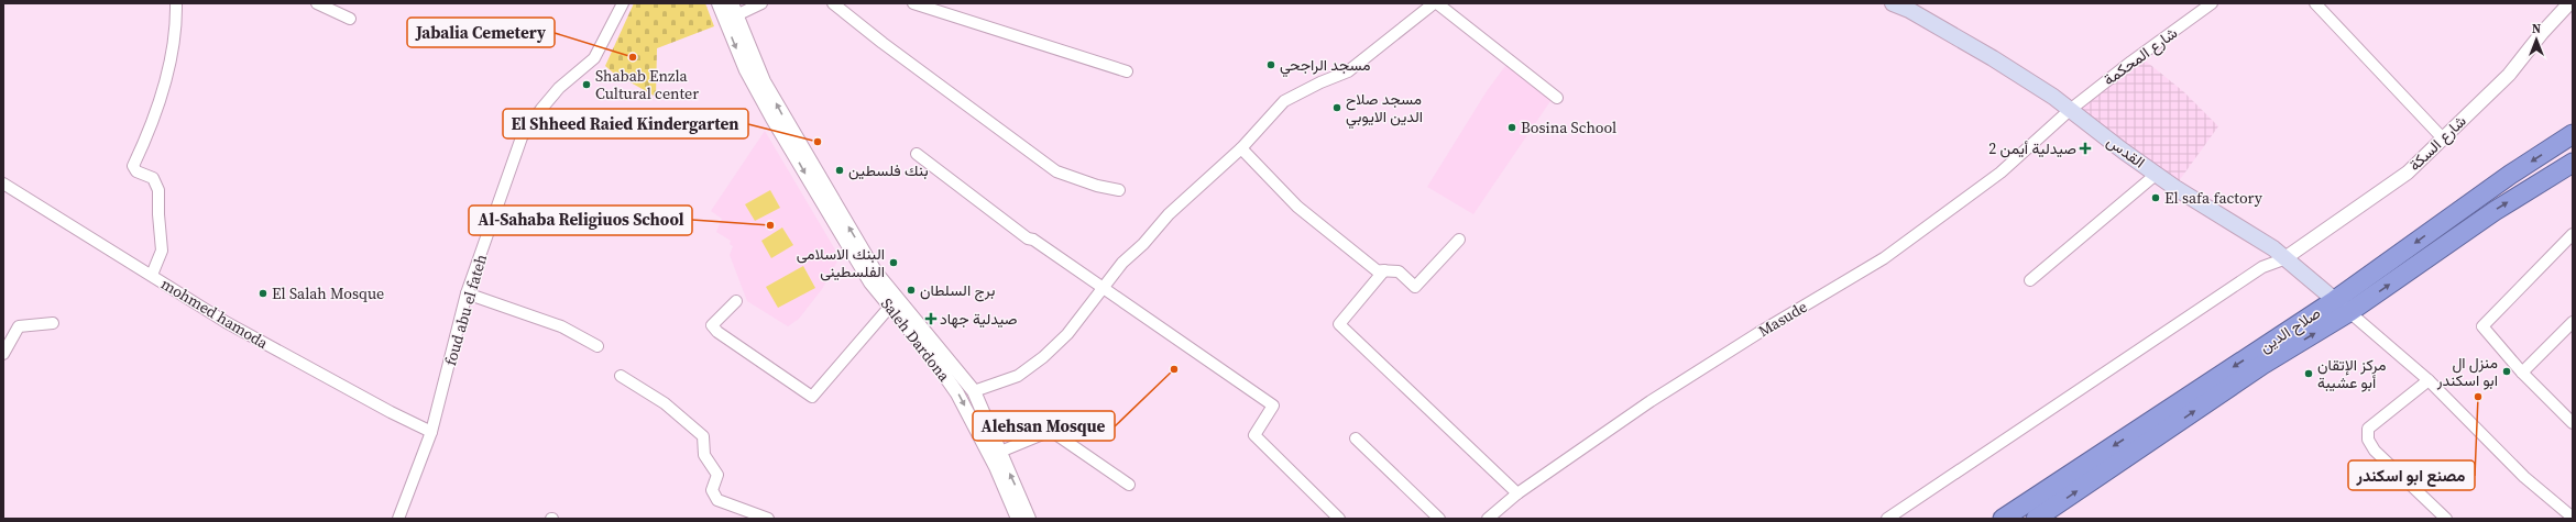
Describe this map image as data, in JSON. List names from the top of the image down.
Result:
{
  "streets": {
    "highway": ["صلاح الدين"],
    "main road": ["القدس"],
    "street": [
      "شارع المحكمة",
      "شارع السكة",
      "foud abu el fateh",
      "mohmed hamoda",
      "Masude",
      "Saleh Dardona"
    ]
  },
  "crossings": [
    ["شارع المحكمة", "القدس"],
    ["شارع المحكمة", "Masude"],
    ["شارع السكة", "القدس"],
    ["القدس", "Masude"],
    ["القدس", "صلاح الدين"],
    ["foud abu el fateh", "mohmed hamoda"]
  ],
  "places": {
    "other": [
      "Jabalia Cemetery",
      "مسجد الراجحي",
      "Shabab Enzla Cultural center",
      "مسجد صلاح الدين الايوبي",
      "Bosina School",
      "El Shheed Raied Kindergarten",
      "بنك فلسطين",
      "El safa factory",
      "Al-Sahaba Religiuos School",
      "البنك الاسلامى الفلسطينى",
      "برج السلطان",
      "El Salah Mosque",
      "Alehsan Mosque",
      "منزل ال ابو اسكندر",
      "مركز الإتقان أبو عشيبة",
      "مصنع ابو اسكندر"
    ],
    "health": ["صيدلية أيمن 2", "صيدلية جهاد"]
  },
  "north": "top"
}
